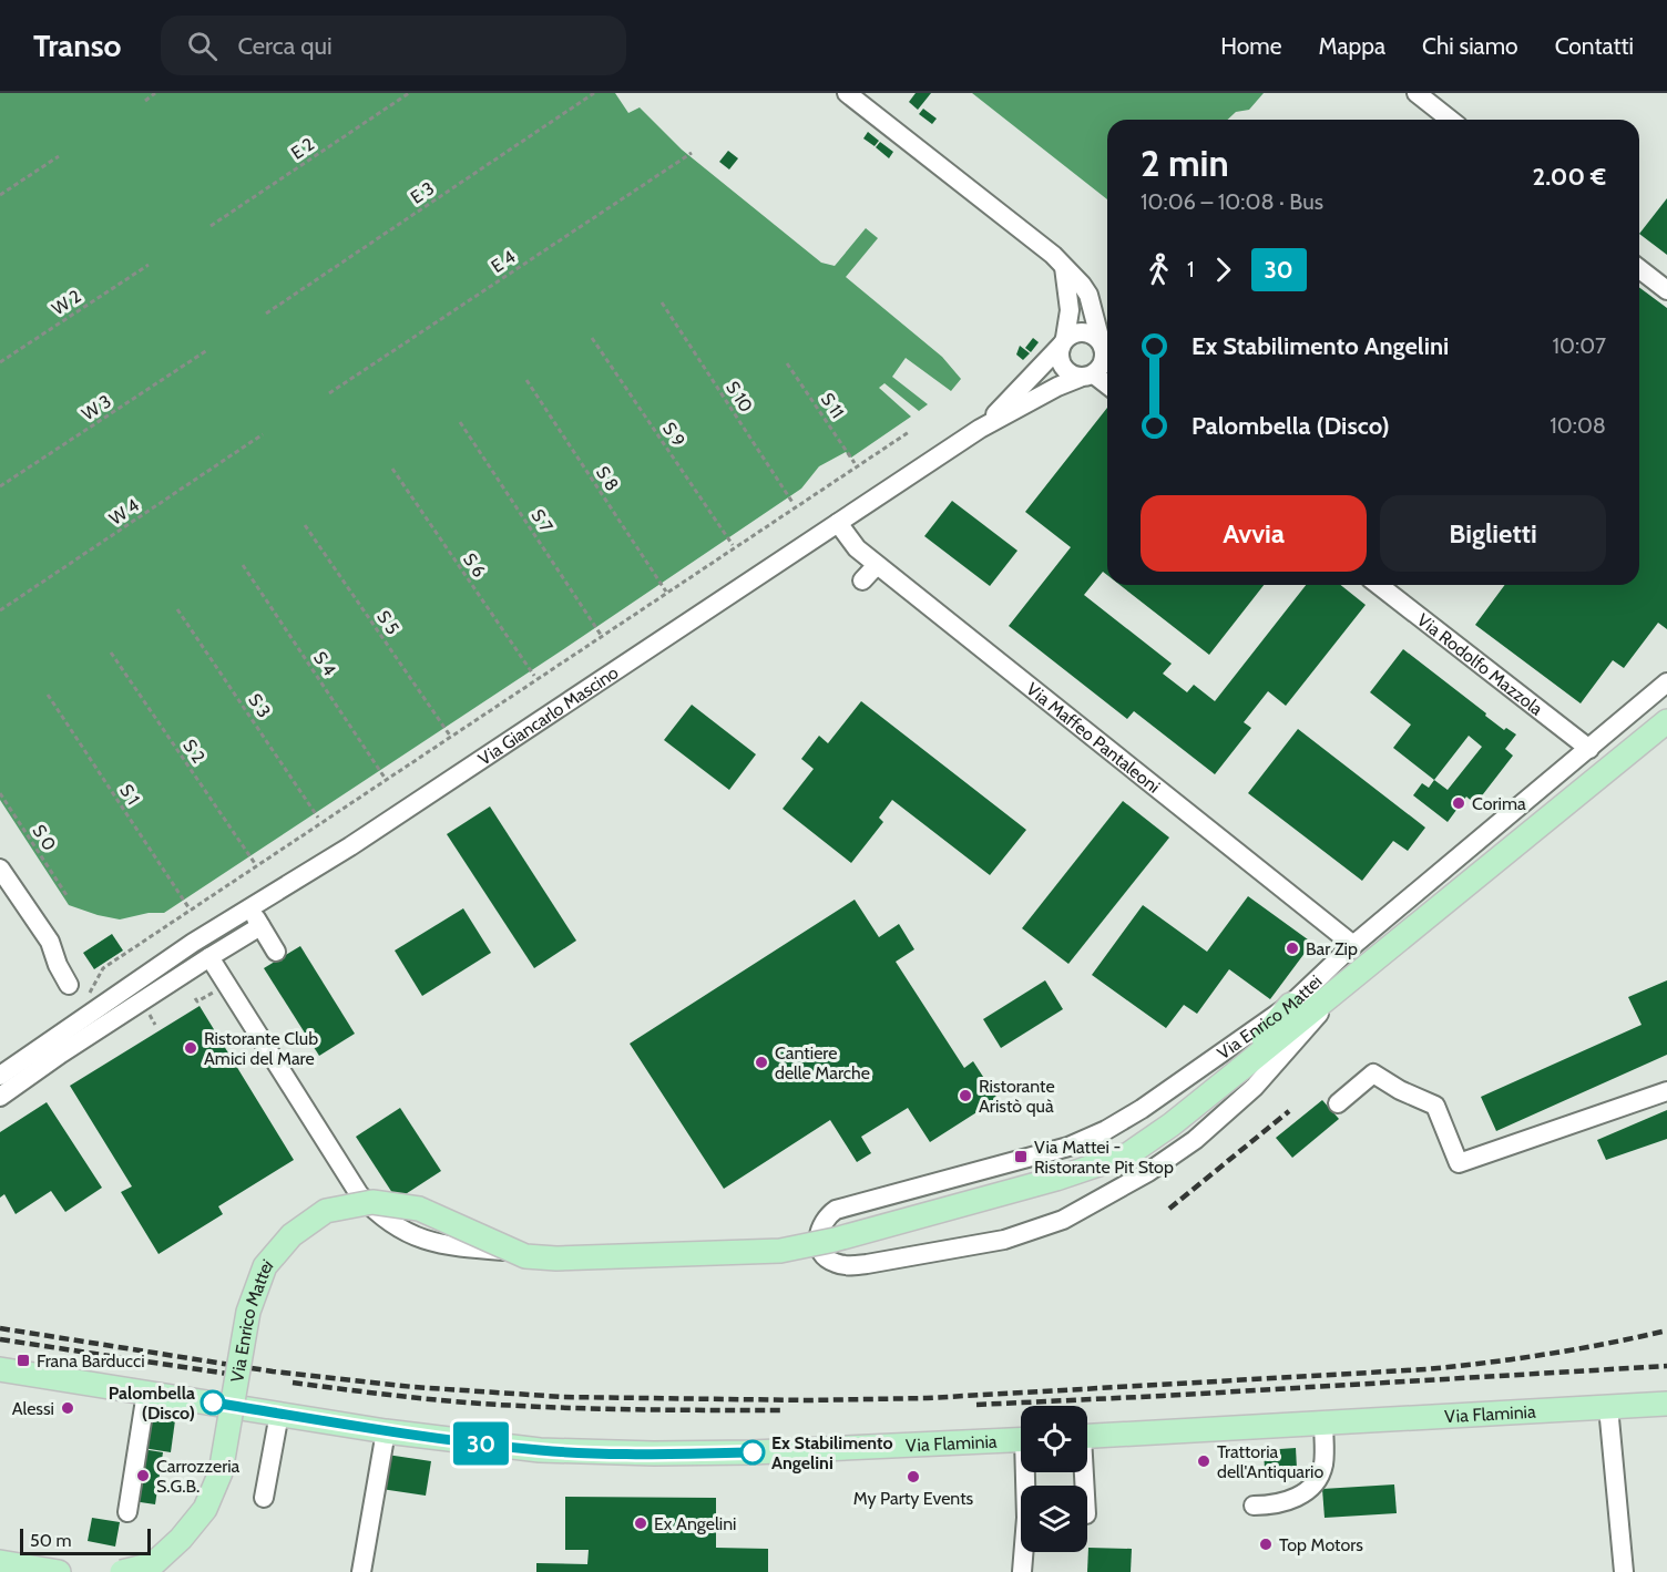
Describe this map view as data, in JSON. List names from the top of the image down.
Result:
{
  "streets": {
    "main road": ["Via Enrico Mattei", "Via Flaminia"],
    "street": ["Via Rodolfo Mazzola", "Via Giancarlo Mascino", "Via Maffeo Pantaleoni"],
    "path": [
      "E 2",
      "E 3",
      "E 4",
      "W 2",
      "S 10",
      "S 11",
      "W 3",
      "S 9",
      "S 8",
      "W 4",
      "S 7",
      "S 6",
      "S 5",
      "S 4",
      "S 3",
      "S 2",
      "S 1",
      "S 0"
    ]
  },
  "crossings": [
    ["Via Rodolfo Mazzola", "Via Enrico Mattei"],
    ["Via Giancarlo Mascino", "Via Maffeo Pantaleoni"],
    ["Via Maffeo Pantaleoni", "Via Enrico Mattei"]
  ],
  "places": {
    "other": [
      "Corima",
      "Bar Zip",
      "Ristorante Club Amici del Mare",
      "Cantiere delle Marche",
      "Ristorante Aristò quà",
      "Palombella (Disco)",
      "Alessi",
      "Ex Stabilimento Angelini",
      "Trattoria dell'Antiquario",
      "Carrozzeria S.G.B.",
      "My Party Events",
      "Ex Angelini",
      "Top Motors"
    ],
    "transit": ["Via Mattei - Ristorante Pit Stop", "Frana Barducci"]
  },
  "lines": ["bus line 30"],
  "scale_bar": "50 m",
  "page": {
    "header": "Transo",
    "search": "Cerca qui",
    "nav": [
      "Home",
      "Mappa",
      "Chi siamo",
      "Contatti"
    ],
    "on_map": "30",
    "heading": ["2 min", "10:06 – 10:08 · Bus", "2.00 €"],
    "legs": ["1", "30"],
    "list": [
      {
        "name": "Ex Stabilimento Angelini",
        "value": "10:07"
      },
      {
        "name": "Palombella (Disco)",
        "value": "10:08"
      }
    ],
    "buttons": ["Avvia", "Biglietti"],
    "scale": "50 m"
  }
}
